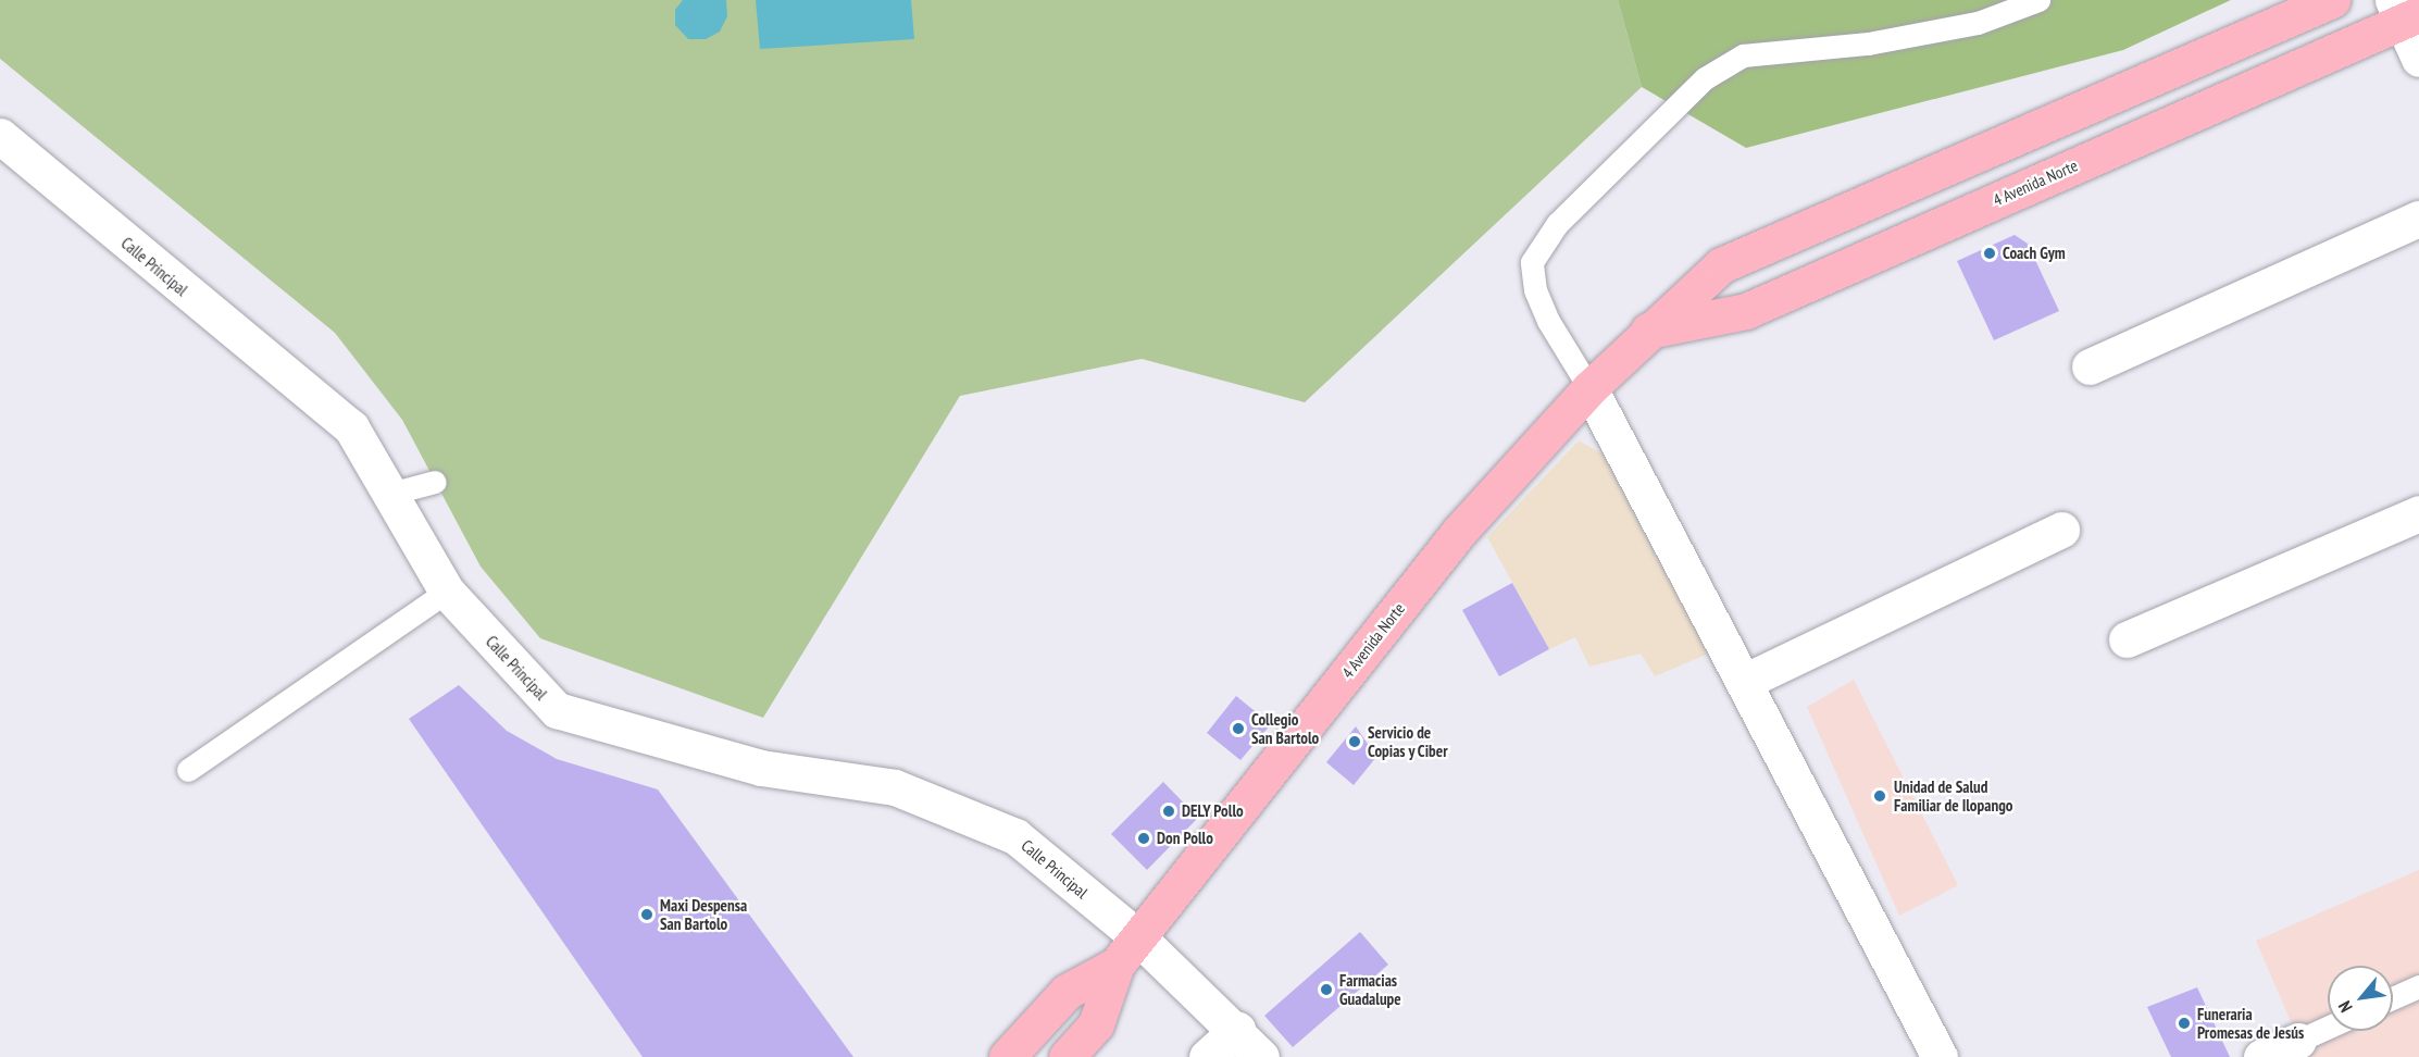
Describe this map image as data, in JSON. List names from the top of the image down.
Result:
{
  "streets": {
    "main road": ["4 Avenida Norte"],
    "street": ["Calle Principal"]
  },
  "crossings": [
    ["4 Avenida Norte", "Calle Principal"]
  ],
  "places": [
    "Coach Gym",
    "Collegio San Bartolo",
    "Servicio de Copias y Ciber",
    "Unidad de Salud Familiar de Ilopango",
    "DELY Pollo",
    "Don Pollo",
    "Maxi Despensa San Bartolo",
    "Farmacias Guadalupe",
    "Funeraria Promesas de Jesús"
  ],
  "north": "bottom left"
}
